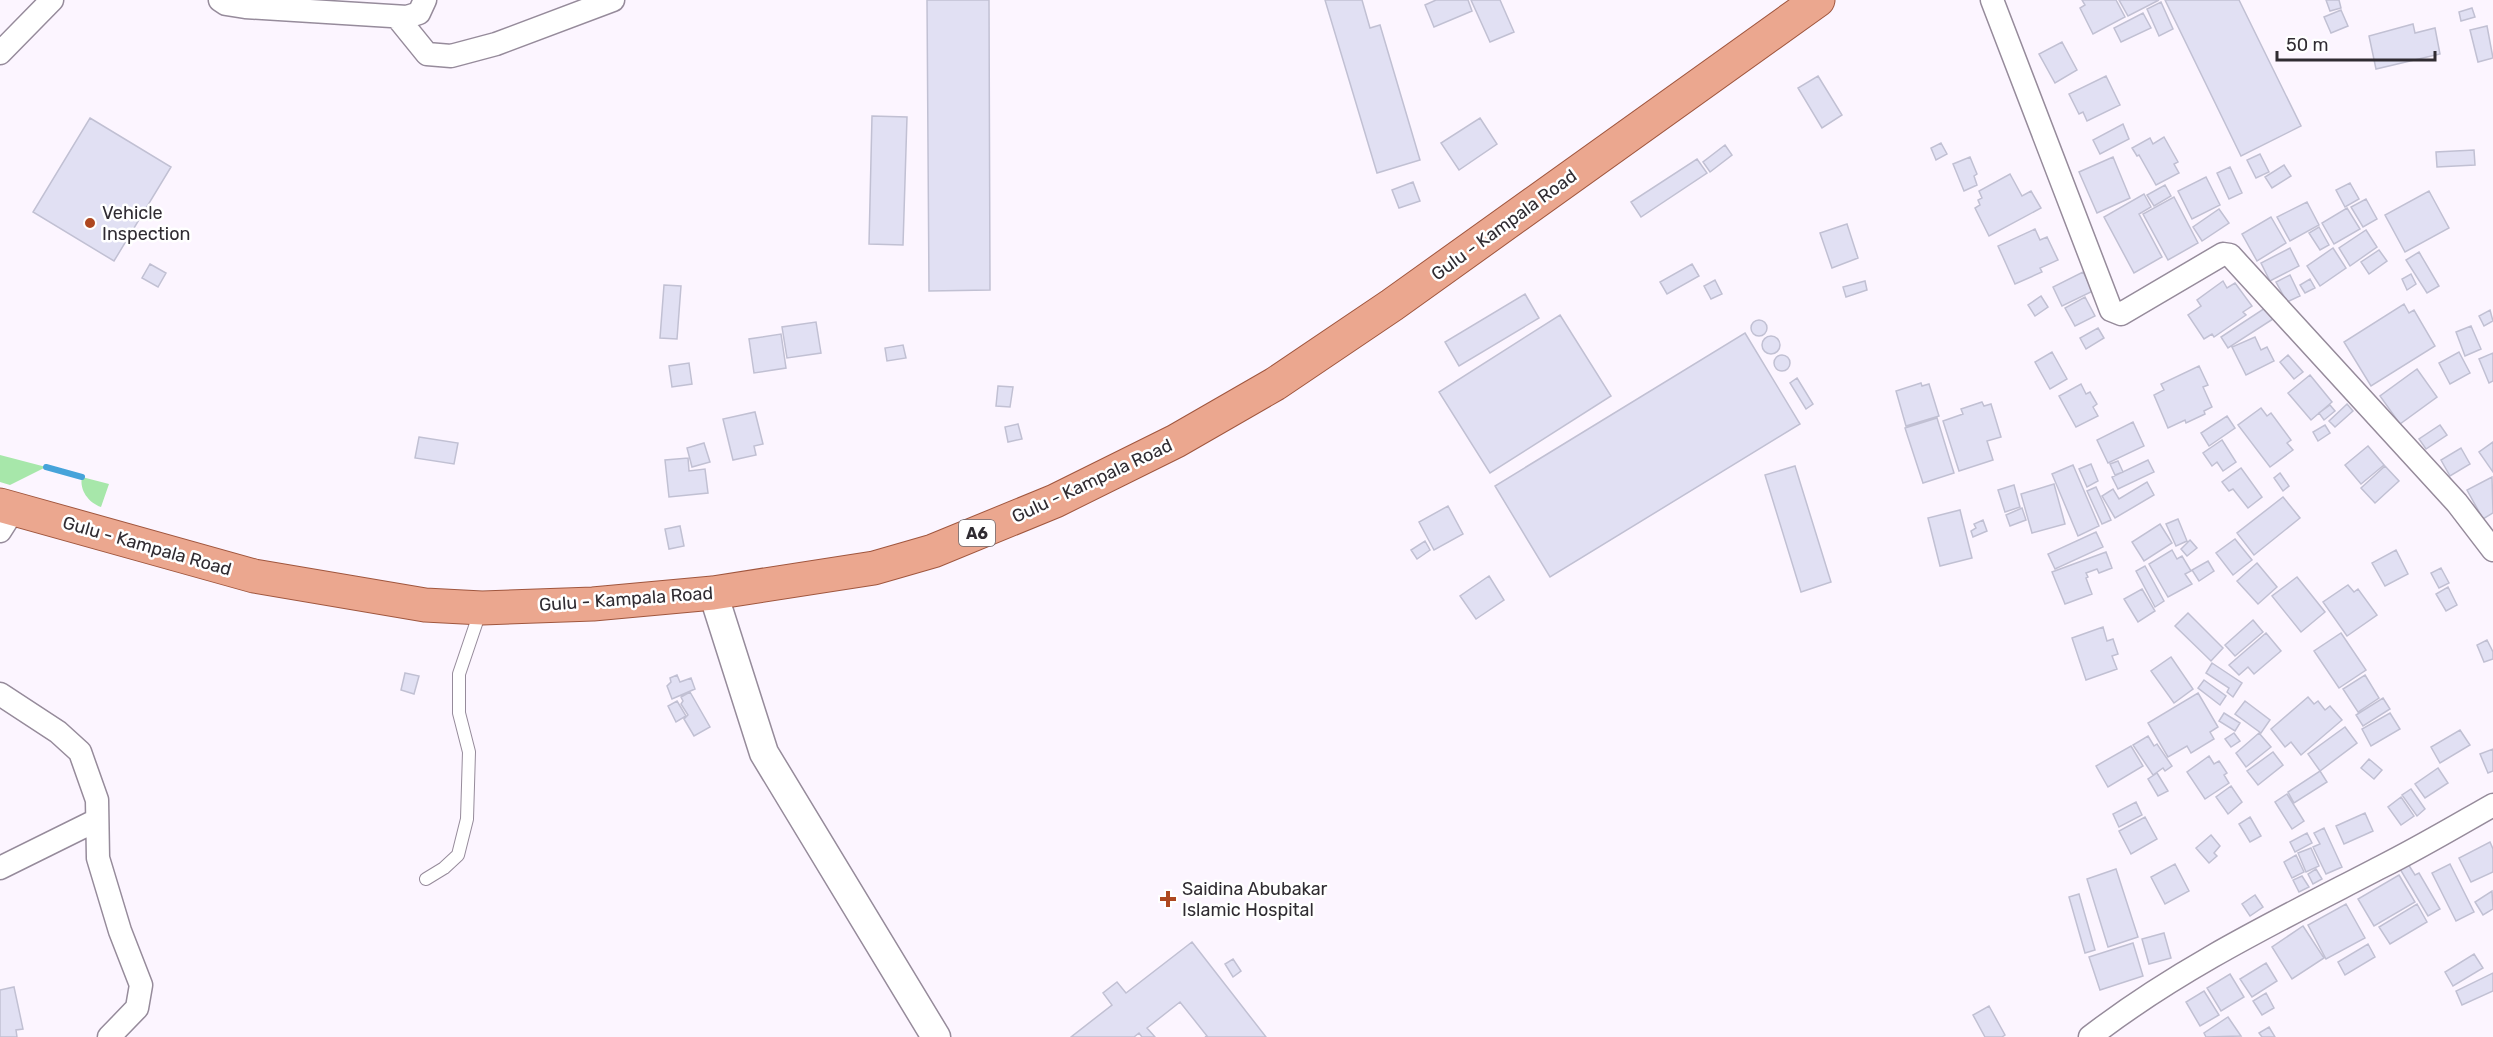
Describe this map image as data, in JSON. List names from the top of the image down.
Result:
{
  "streets": {
    "main road": ["Gulu - Kampala Road", "A6"]
  },
  "places": {
    "other": ["Vehicle Inspection"],
    "health": ["Saidina Abubakar Islamic Hospital"]
  },
  "scale_bar": "50 m"
}
